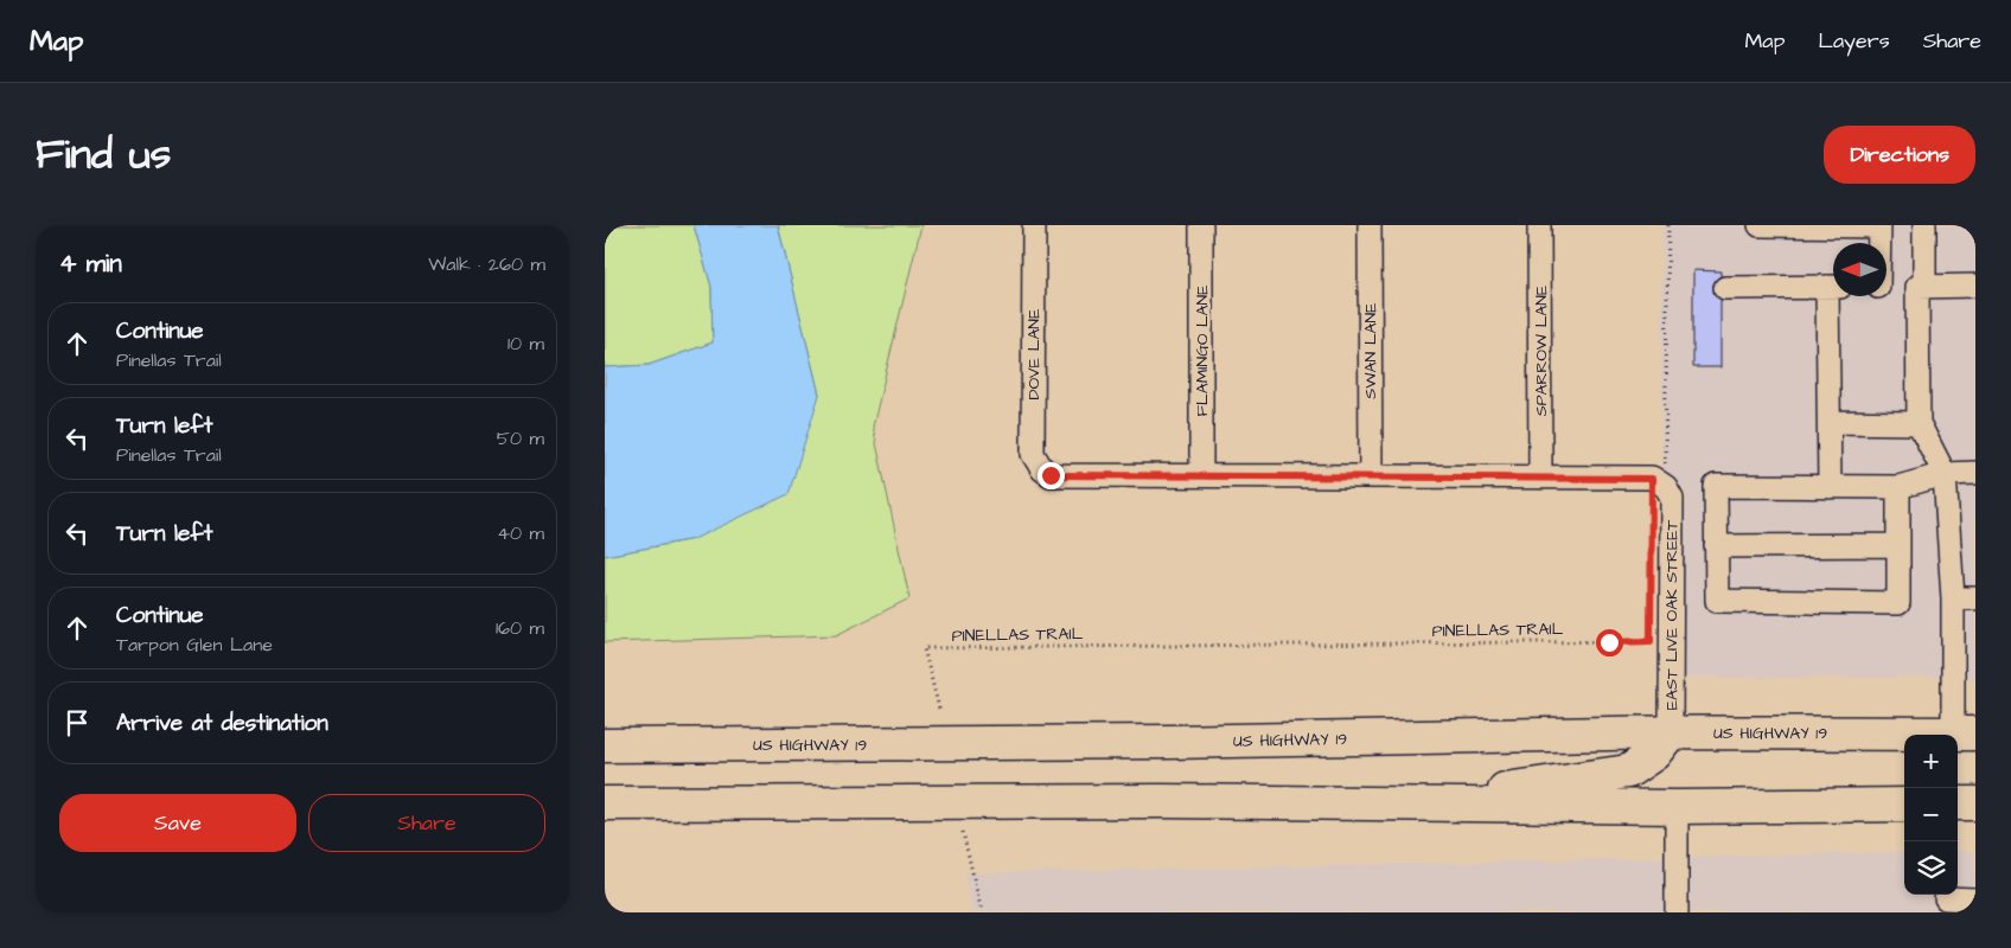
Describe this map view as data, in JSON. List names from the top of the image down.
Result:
{
  "streets": {
    "highway": ["US HIGHWAY 19"],
    "street": [
      "FLAMINGO LANE",
      "SWAN LANE",
      "SPARROW LANE",
      "DOVE LANE",
      "EAST LIVE OAK STREET"
    ],
    "path": ["PINELLAS TRAIL"]
  },
  "crossings": [
    ["FLAMINGO LANE", "DOVE LANE"],
    ["EAST LIVE OAK STREET", "US HIGHWAY 19"]
  ],
  "north": "left",
  "page": {
    "header": "Map",
    "nav": ["Map", "Layers", "Share"],
    "title": "Find us",
    "buttons": [
      "Directions",
      ["Save", "Share"]
    ],
    "heading": ["4 min", "Walk · 260 m"],
    "list": [
      ["Continue", "Pinellas Trail", "10 m"],
      ["Turn left", "Pinellas Trail", "50 m"],
      ["Turn left", "40 m"],
      ["Continue", "Tarpon Glen Lane", "160 m"],
      "Arrive at destination"
    ],
    "map_buttons": ["+", "−"]
  }
}
